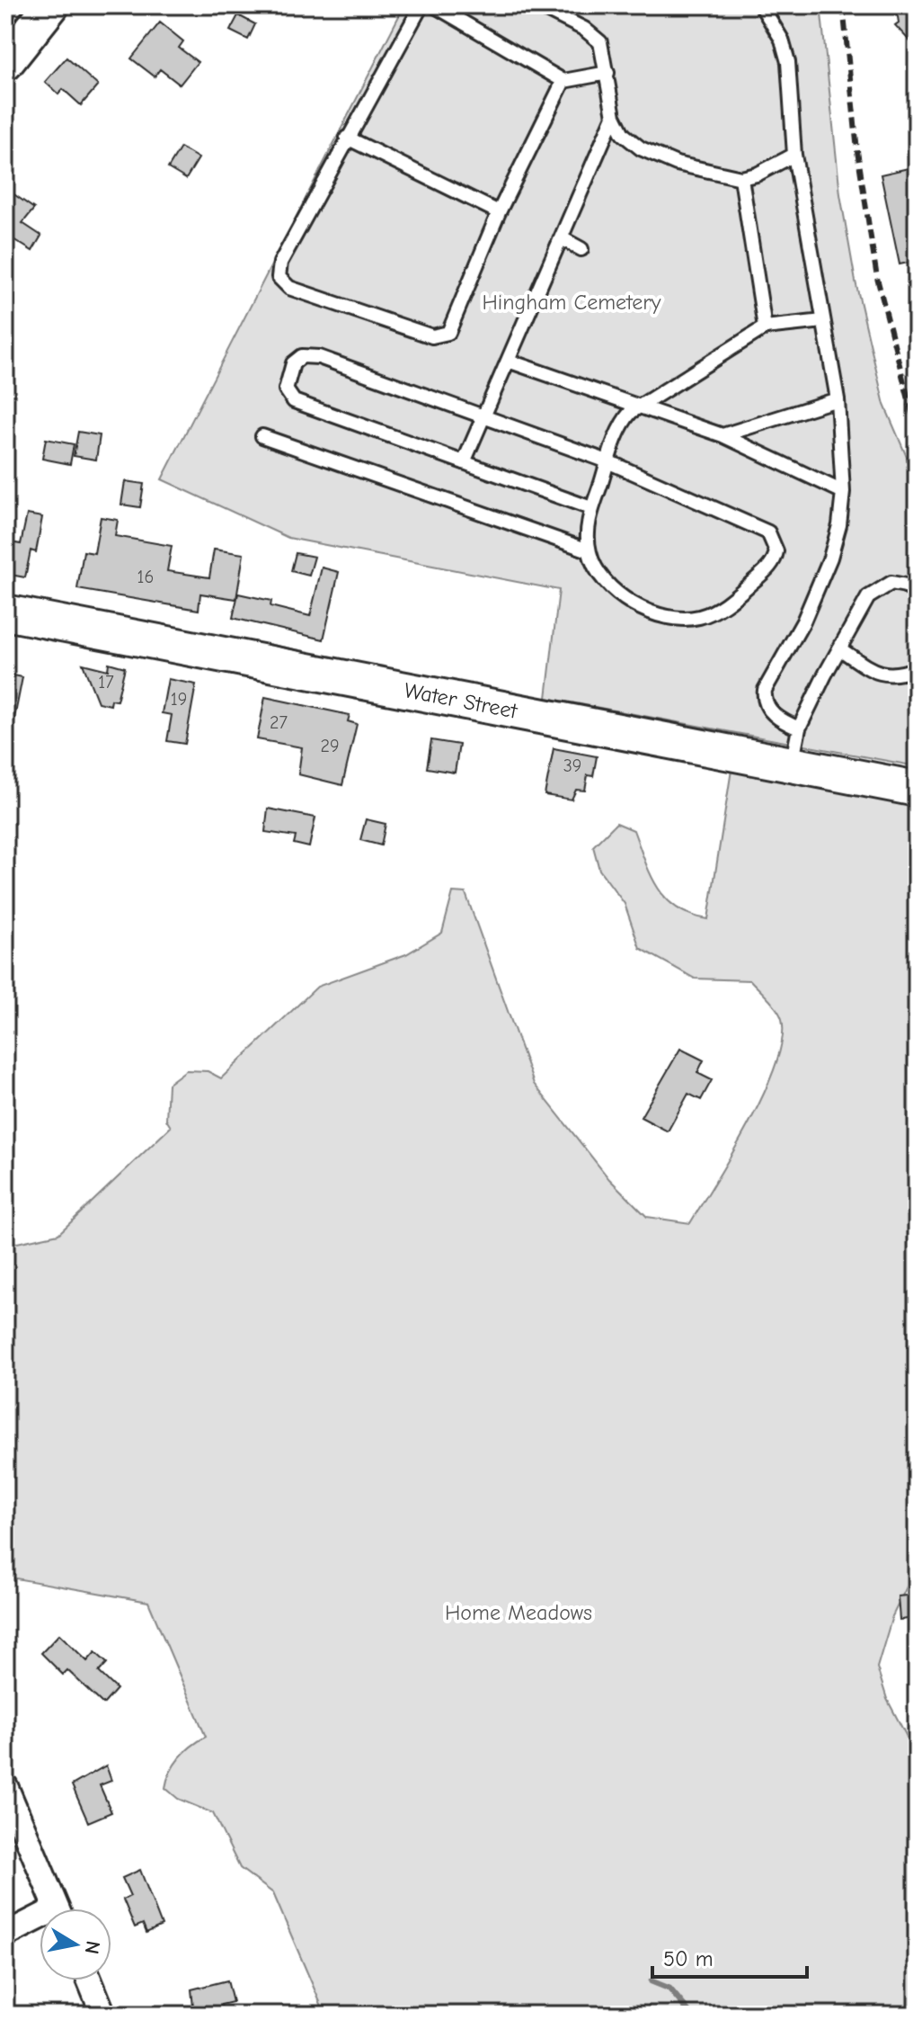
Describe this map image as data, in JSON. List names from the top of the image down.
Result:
{
  "streets": {
    "main road": ["Water Street"]
  },
  "parks": ["Hingham Cemetery", "Home Meadows"],
  "house_numbers": [
    "16",
    "17",
    "19",
    "27",
    "29",
    "39"
  ],
  "scale_bar": "50 m",
  "north": "right"
}
